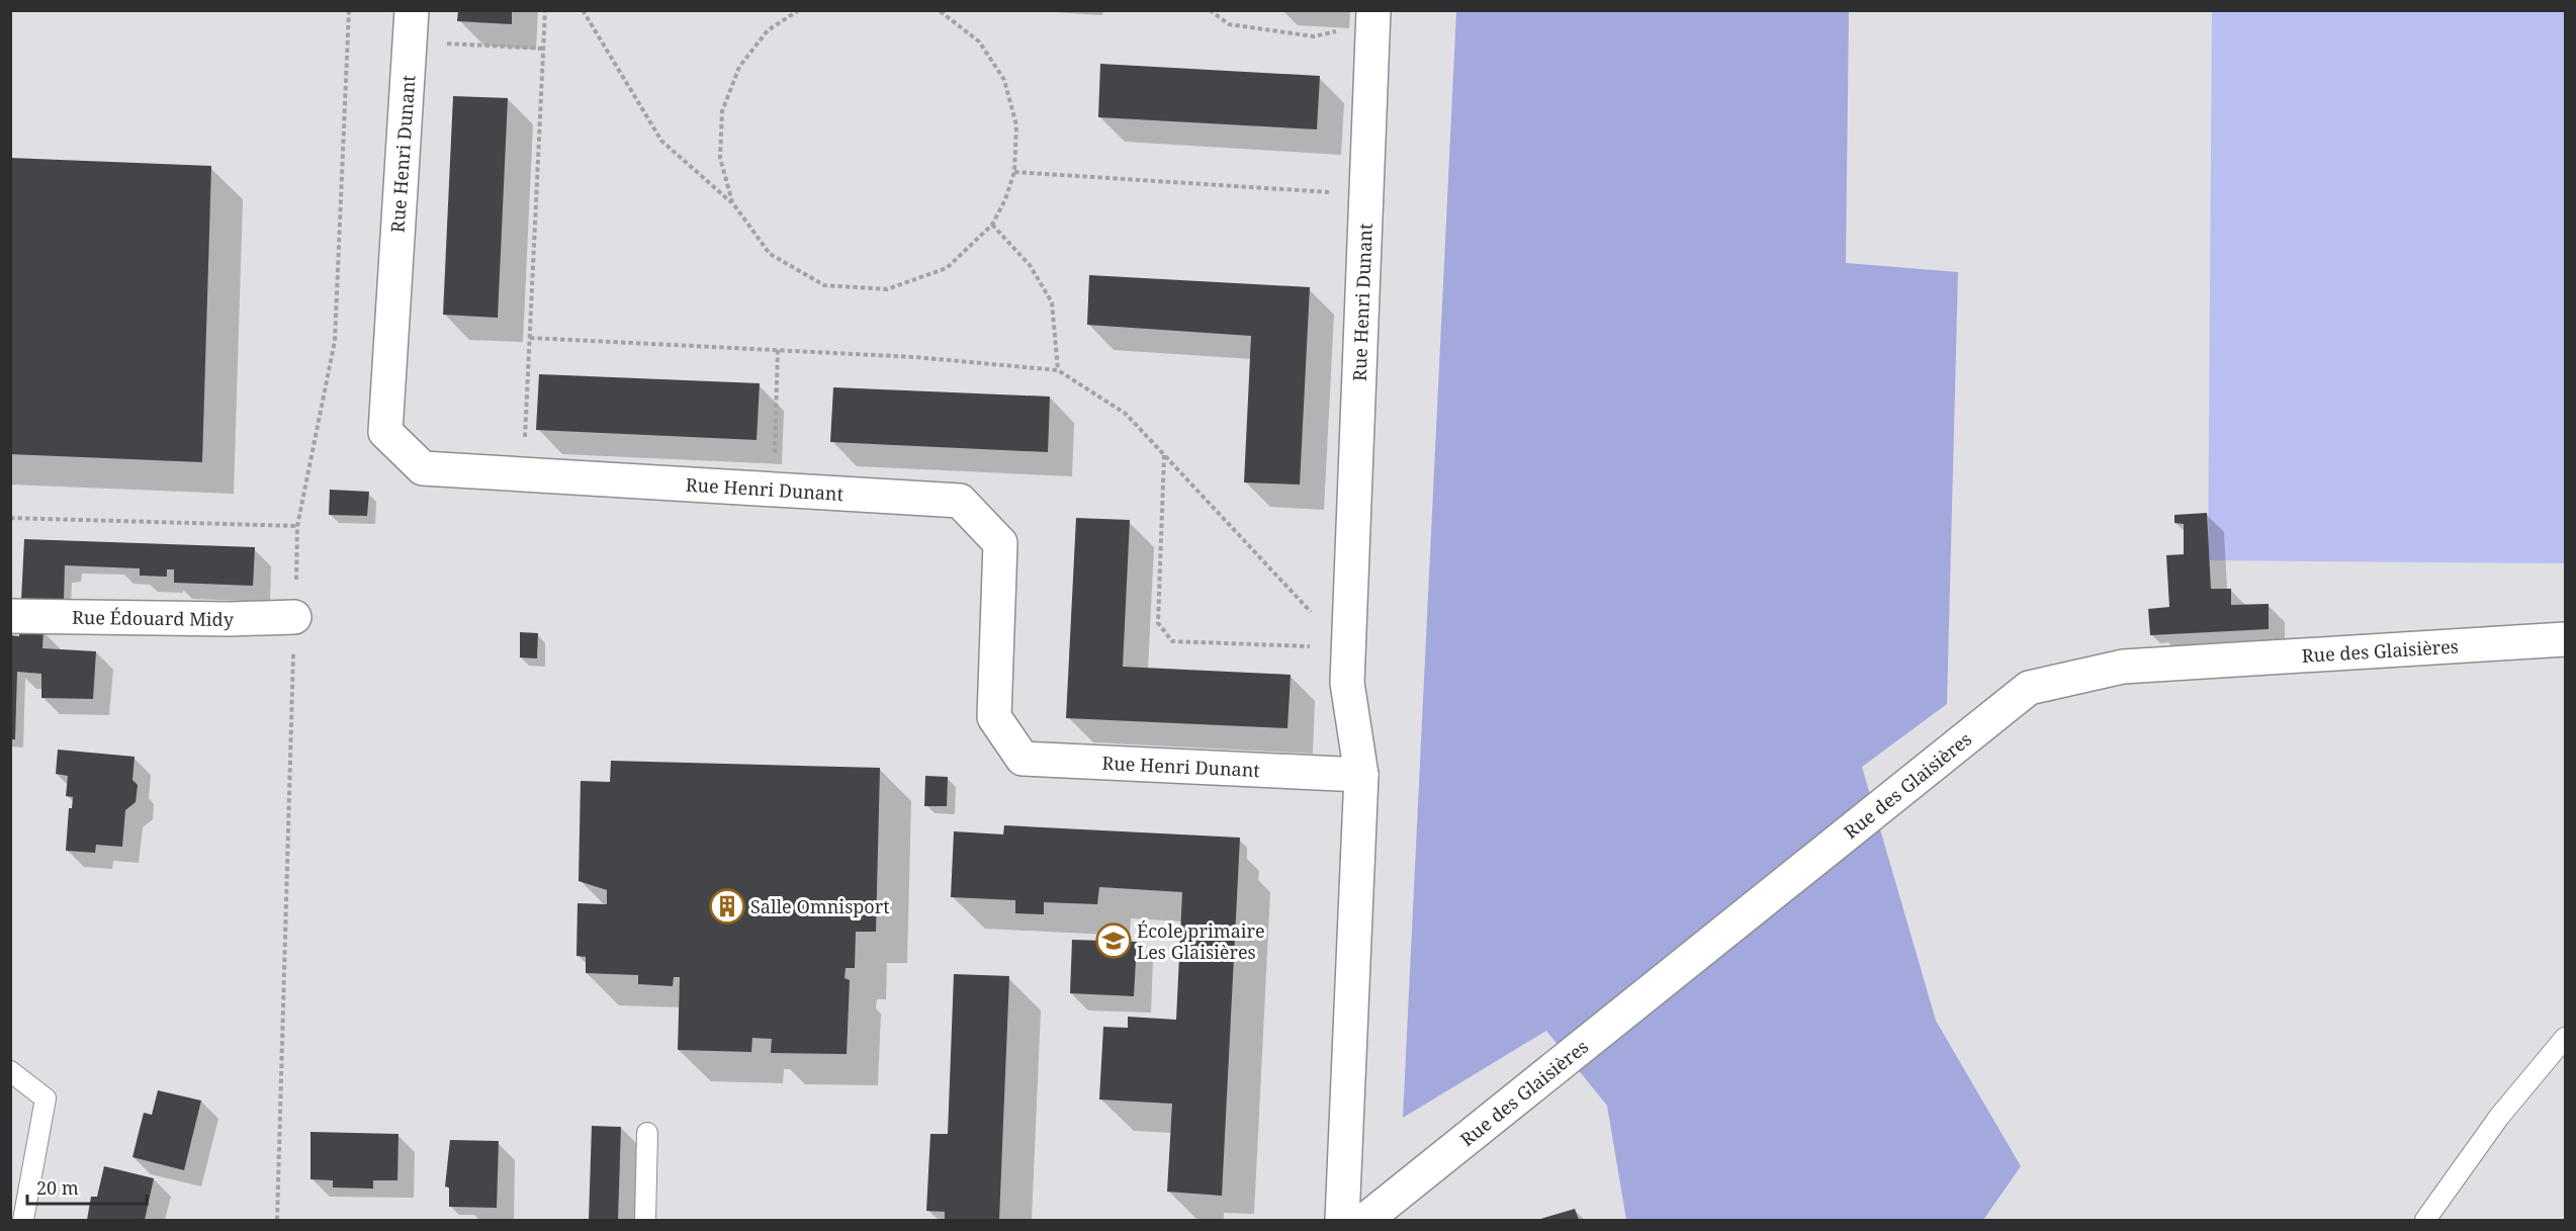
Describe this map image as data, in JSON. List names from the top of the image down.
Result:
{
  "streets": {
    "street": ["Rue Henri Dunant", "Rue Édouard Midy", "Rue des Glaisières"]
  },
  "places": {
    "building": ["Salle Omnisport"],
    "school or university": ["École primaire Les Glaisières"]
  },
  "scale_bar": "20 m"
}
